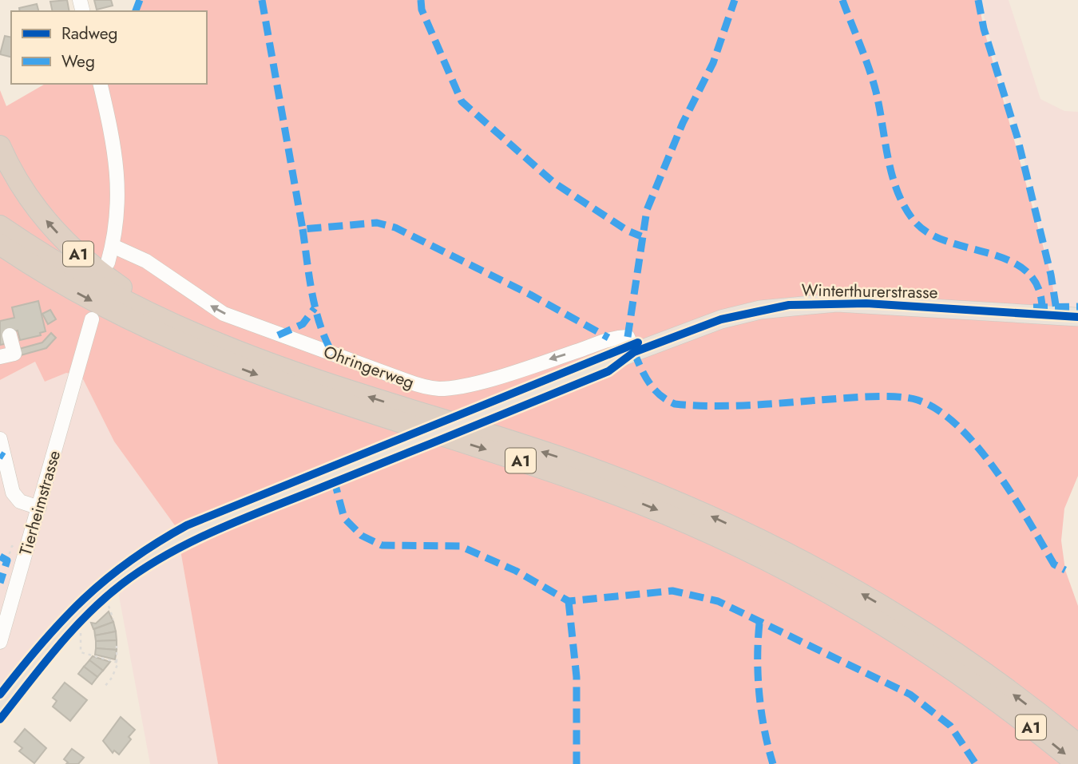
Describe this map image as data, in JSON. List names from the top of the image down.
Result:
{
  "streets": {
    "highway": ["A1"],
    "main road": ["Winterthurerstrasse"],
    "street": ["Ohringerweg", "Tierheimstrasse"]
  },
  "crossings": [
    ["Winterthurerstrasse", "Ohringerweg"]
  ],
  "one_way": ["Ohringerweg"],
  "legend": ["Radweg", "Weg"]
}
